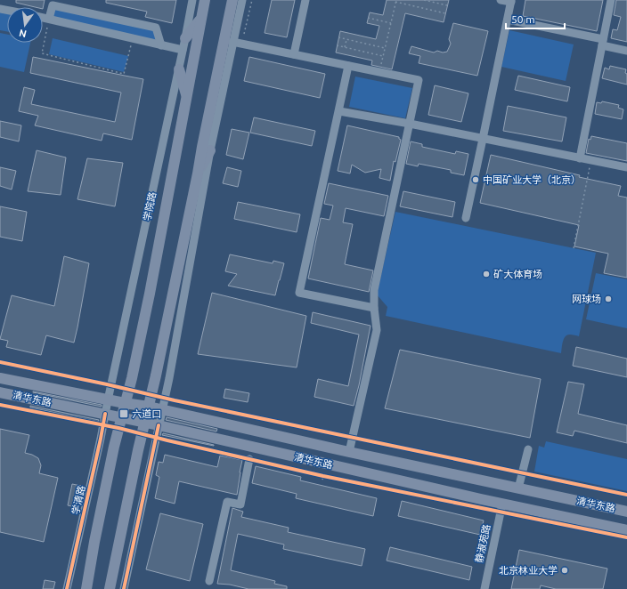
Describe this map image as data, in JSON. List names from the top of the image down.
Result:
{
  "streets": {
    "main road": ["学院路", "清华东路"],
    "street": ["学清路", "静淑苑路"]
  },
  "crossings": [
    ["学院路", "清华东路"],
    ["学院路", "学清路"],
    ["清华东路", "学清路"],
    ["清华东路", "静淑苑路"]
  ],
  "places": {
    "other": [
      "中国矿业大学（北京）",
      "矿大体育场",
      "网球场",
      "北京林业大学"
    ],
    "transit": ["六道口"]
  },
  "scale_bar": "50 m",
  "north": "bottom"
}
